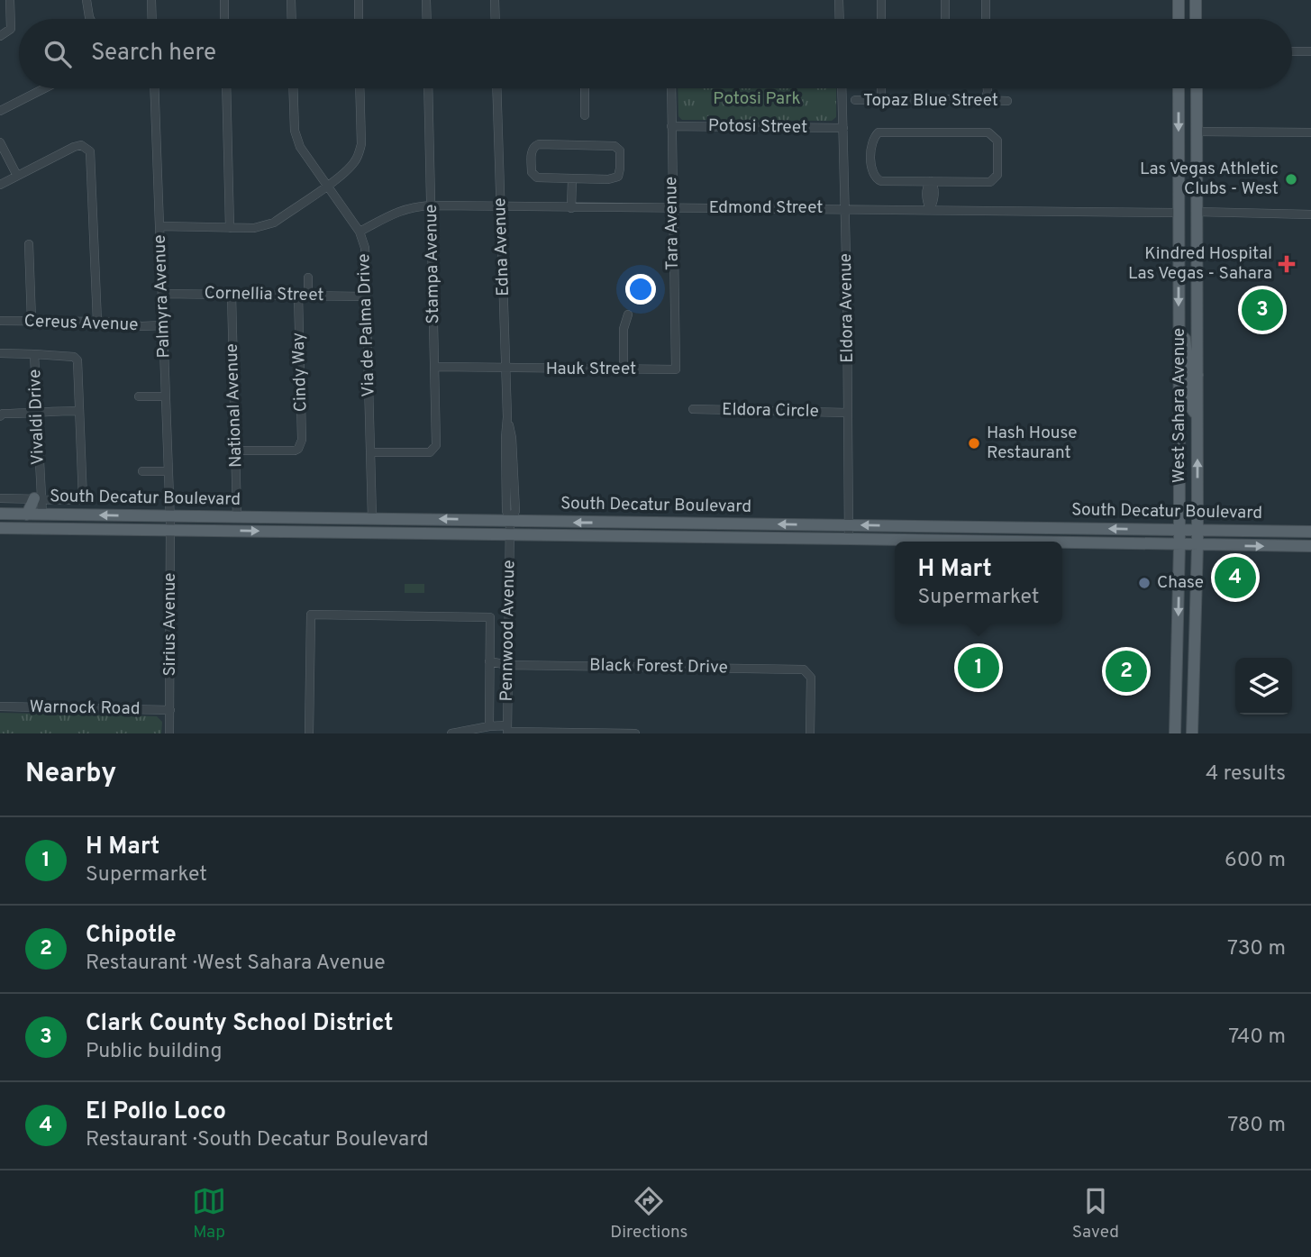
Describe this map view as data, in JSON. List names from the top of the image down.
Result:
{
  "streets": {
    "main road": ["West Sahara Avenue", "South Decatur Boulevard"],
    "street": [
      "Topaz Blue Street",
      "Potosi Street",
      "Edmond Street",
      "Tara Avenue",
      "Edna Avenue",
      "Stampa Avenue",
      "Cornellia Street",
      "Palmyra Avenue",
      "Eldora Avenue",
      "Cereus Avenue",
      "Via de Palma Drive",
      "Hauk Street",
      "Cindy Way",
      "National Avenue",
      "Eldora Circle",
      "Vivaldi Drive",
      "Sirius Avenue",
      "Pennwood Avenue",
      "Black Forest Drive",
      "Warnock Road"
    ]
  },
  "crossings": [
    ["Potosi Street", "Tara Avenue"],
    ["Potosi Street", "Eldora Avenue"],
    ["Edmond Street", "Tara Avenue"],
    ["Edmond Street", "Edna Avenue"],
    ["Edmond Street", "Stampa Avenue"],
    ["Edmond Street", "Eldora Avenue"],
    ["Edmond Street", "Via de Palma Drive"],
    ["Edmond Street", "West Sahara Avenue"],
    ["Tara Avenue", "Hauk Street"],
    ["Edna Avenue", "Hauk Street"],
    ["Edna Avenue", "South Decatur Boulevard"],
    ["Edna Avenue", "Pennwood Avenue"],
    ["Stampa Avenue", "Via de Palma Drive"],
    ["Stampa Avenue", "Hauk Street"],
    ["Cornellia Street", "Palmyra Avenue"],
    ["Cornellia Street", "Via de Palma Drive"],
    ["Cornellia Street", "Cindy Way"],
    ["Cornellia Street", "National Avenue"],
    ["Palmyra Avenue", "Cereus Avenue"],
    ["Palmyra Avenue", "South Decatur Boulevard"],
    ["Palmyra Avenue", "Sirius Avenue"],
    ["Eldora Avenue", "Eldora Circle"],
    ["Eldora Avenue", "South Decatur Boulevard"],
    ["Via de Palma Drive", "South Decatur Boulevard"],
    ["Cindy Way", "National Avenue"],
    ["National Avenue", "South Decatur Boulevard"],
    ["West Sahara Avenue", "South Decatur Boulevard"],
    ["Vivaldi Drive", "South Decatur Boulevard"],
    ["South Decatur Boulevard", "Sirius Avenue"],
    ["South Decatur Boulevard", "Pennwood Avenue"],
    ["Sirius Avenue", "Warnock Road"],
    ["Pennwood Avenue", "Black Forest Drive"]
  ],
  "parks": ["Potosi Park"],
  "places": {
    "other": ["Las Vegas Athletic Clubs - West", "Hash House Restaurant", "Chase"],
    "health": ["Kindred Hospital Las Vegas - Sahara"]
  },
  "page": {
    "search": "Search here",
    "pins": [
      "3",
      "4",
      "1",
      "2"
    ],
    "popup": ["H Mart", "Supermarket"],
    "heading": ["Nearby", "4 results"],
    "list": [
      {
        "mark": "1",
        "name": "H Mart",
        "note": "Supermarket",
        "value": "600 m"
      },
      {
        "mark": "2",
        "name": "Chipotle",
        "note": "Restaurant · West Sahara Avenue",
        "value": "730 m"
      },
      {
        "mark": "3",
        "name": "Clark County School District",
        "note": "Public building",
        "value": "740 m"
      },
      {
        "mark": "4",
        "name": "El Pollo Loco",
        "note": "Restaurant · South Decatur Boulevard",
        "value": "780 m"
      }
    ],
    "nav": ["Map", "Directions", "Saved"]
  }
}
